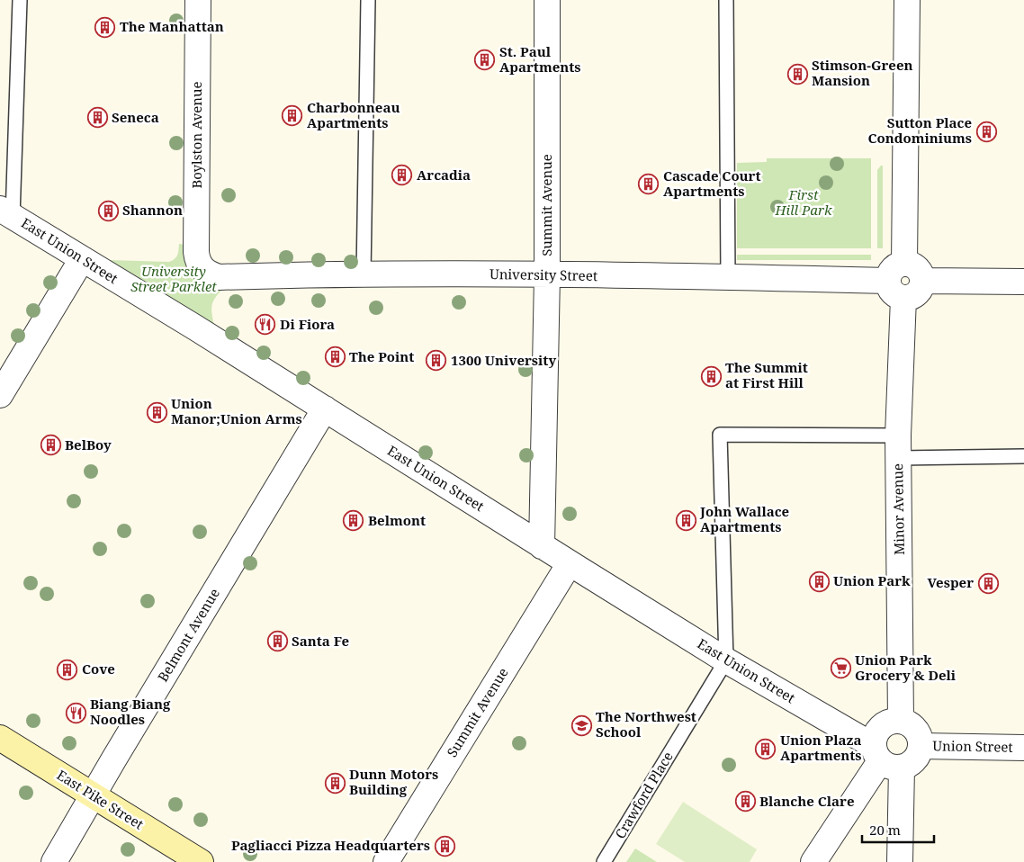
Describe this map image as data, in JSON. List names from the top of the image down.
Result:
{
  "streets": {
    "main road": ["East Pike Street"],
    "street": [
      "Boylston Avenue",
      "Summit Avenue",
      "East Union Street",
      "University Street",
      "Minor Avenue",
      "Belmont Avenue",
      "Union Street"
    ],
    "lane": ["Crawford Place"]
  },
  "crossings": [
    ["Boylston Avenue", "University Street"],
    ["Summit Avenue", "East Union Street"],
    ["Summit Avenue", "University Street"],
    ["East Union Street", "Minor Avenue"],
    ["East Union Street", "Belmont Avenue"],
    ["East Union Street", "Union Street"],
    ["East Union Street", "Crawford Place"],
    ["University Street", "Minor Avenue"],
    ["Minor Avenue", "Union Street"],
    ["Belmont Avenue", "East Pike Street"]
  ],
  "parks": ["First Hill Park", "University Street Parklet"],
  "places": {
    "building": [
      "The Manhattan",
      "St. Paul Apartments",
      "Stimson-Green Mansion",
      "Charbonneau Apartments",
      "Seneca",
      "Sutton Place Condominiums",
      "Arcadia",
      "Cascade Court Apartments",
      "Shannon",
      "The Point",
      "1300 University",
      "The Summit at First Hill",
      "Union Manor;Union Arms",
      "BelBoy",
      "John Wallace Apartments",
      "Belmont",
      "Union Park",
      "Vesper",
      "Santa Fe",
      "Cove",
      "Union Plaza Apartments",
      "Dunn Motors Building",
      "Blanche Clare",
      "Pagliacci Pizza Headquarters"
    ],
    "restaurant": ["Di Fiora", "Biang Biang Noodles"],
    "supermarket": ["Union Park Grocery & Deli"],
    "school or university": ["The Northwest School"]
  },
  "scale_bar": "20 m"
}
